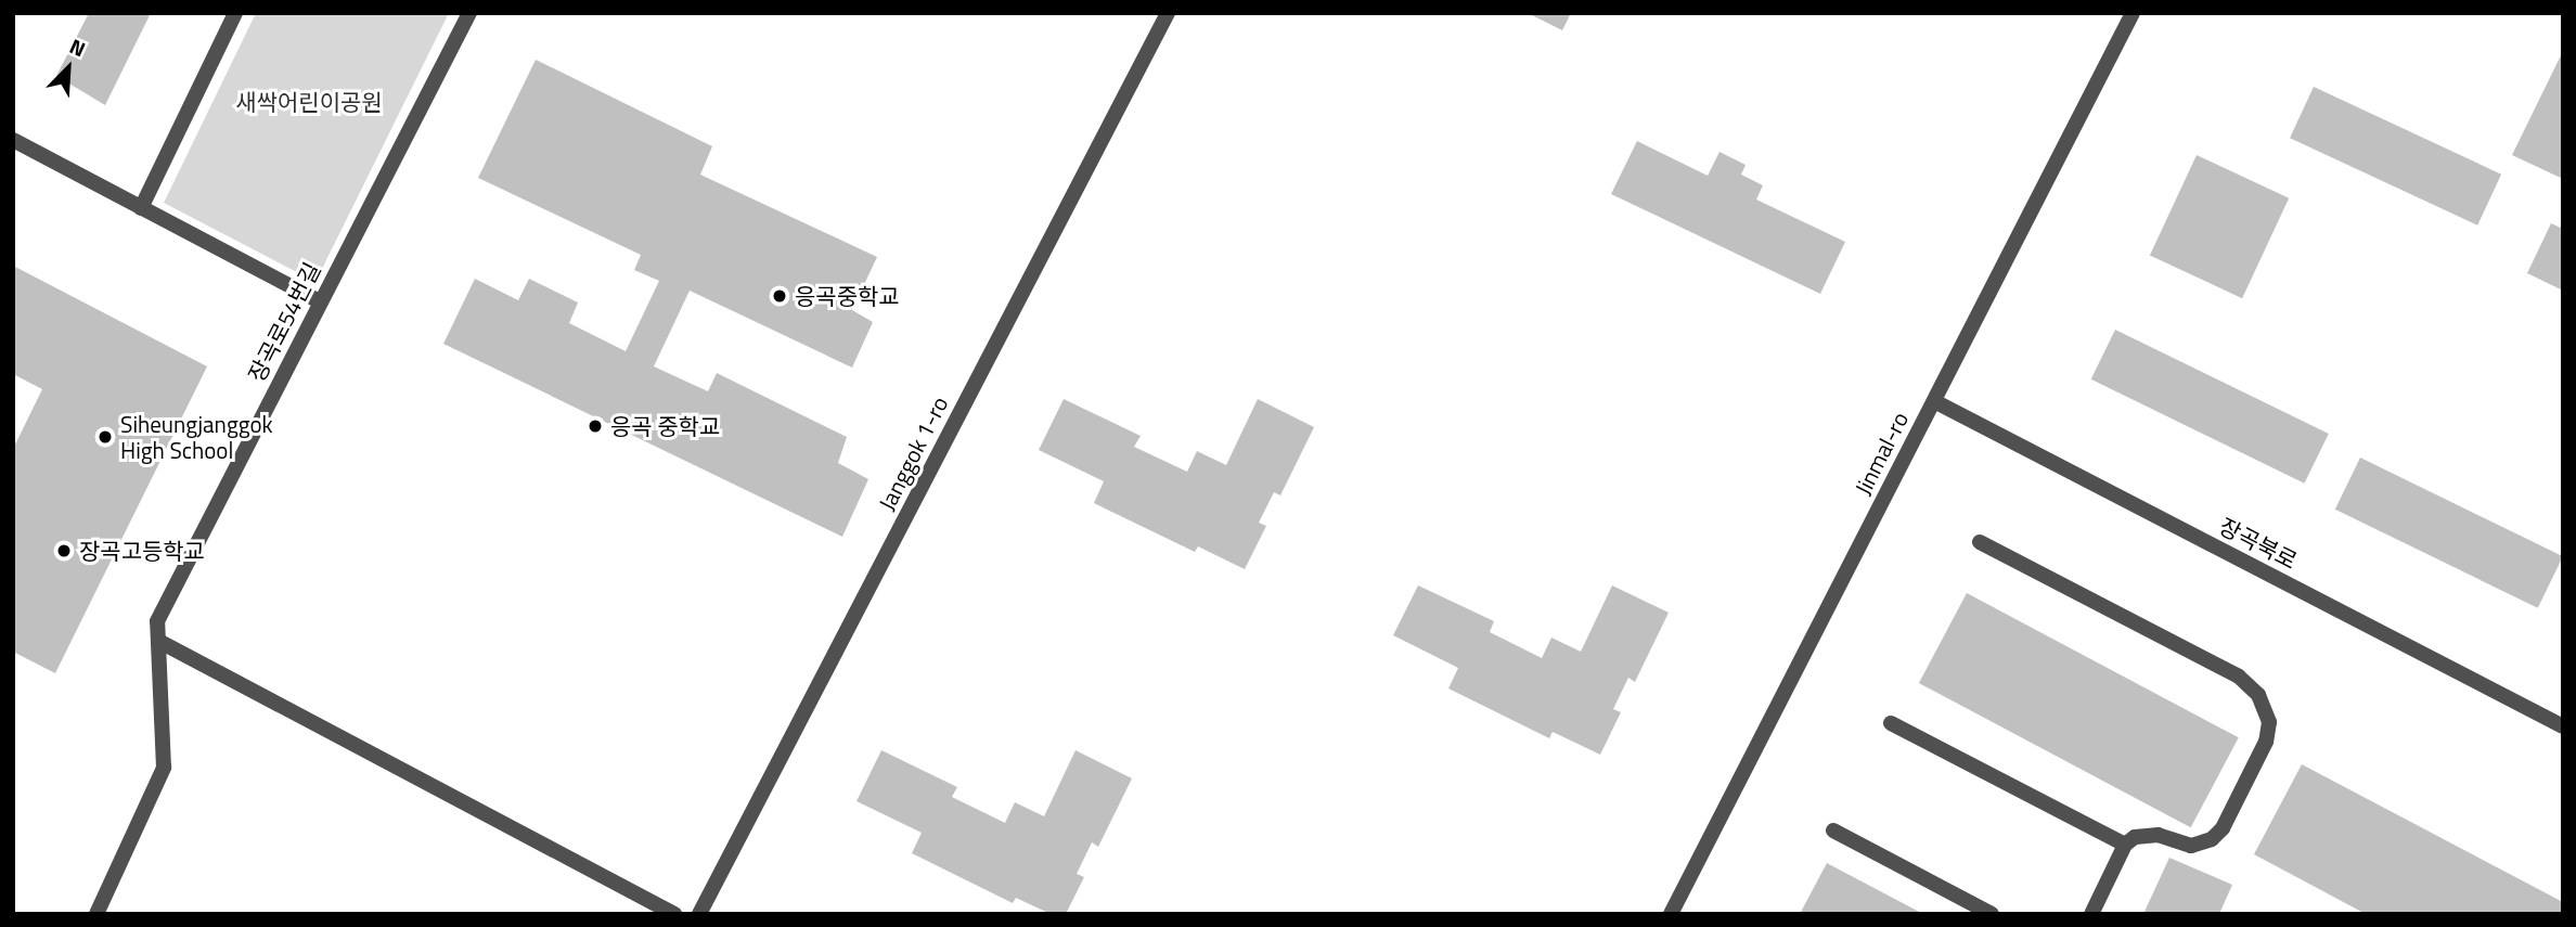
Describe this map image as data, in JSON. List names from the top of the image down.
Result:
{
  "streets": {
    "street": [
      "장곡로54번길",
      "Janggok 1-ro",
      "Jinmal-ro",
      "장곡북로"
    ]
  },
  "crossings": [
    ["Jinmal-ro", "장곡북로"]
  ],
  "parks": ["새싹어린이공원"],
  "places": [
    "응곡중학교",
    "응곡 중학교",
    "Siheungjanggok High School",
    "장곡고등학교"
  ],
  "north": "top right"
}
